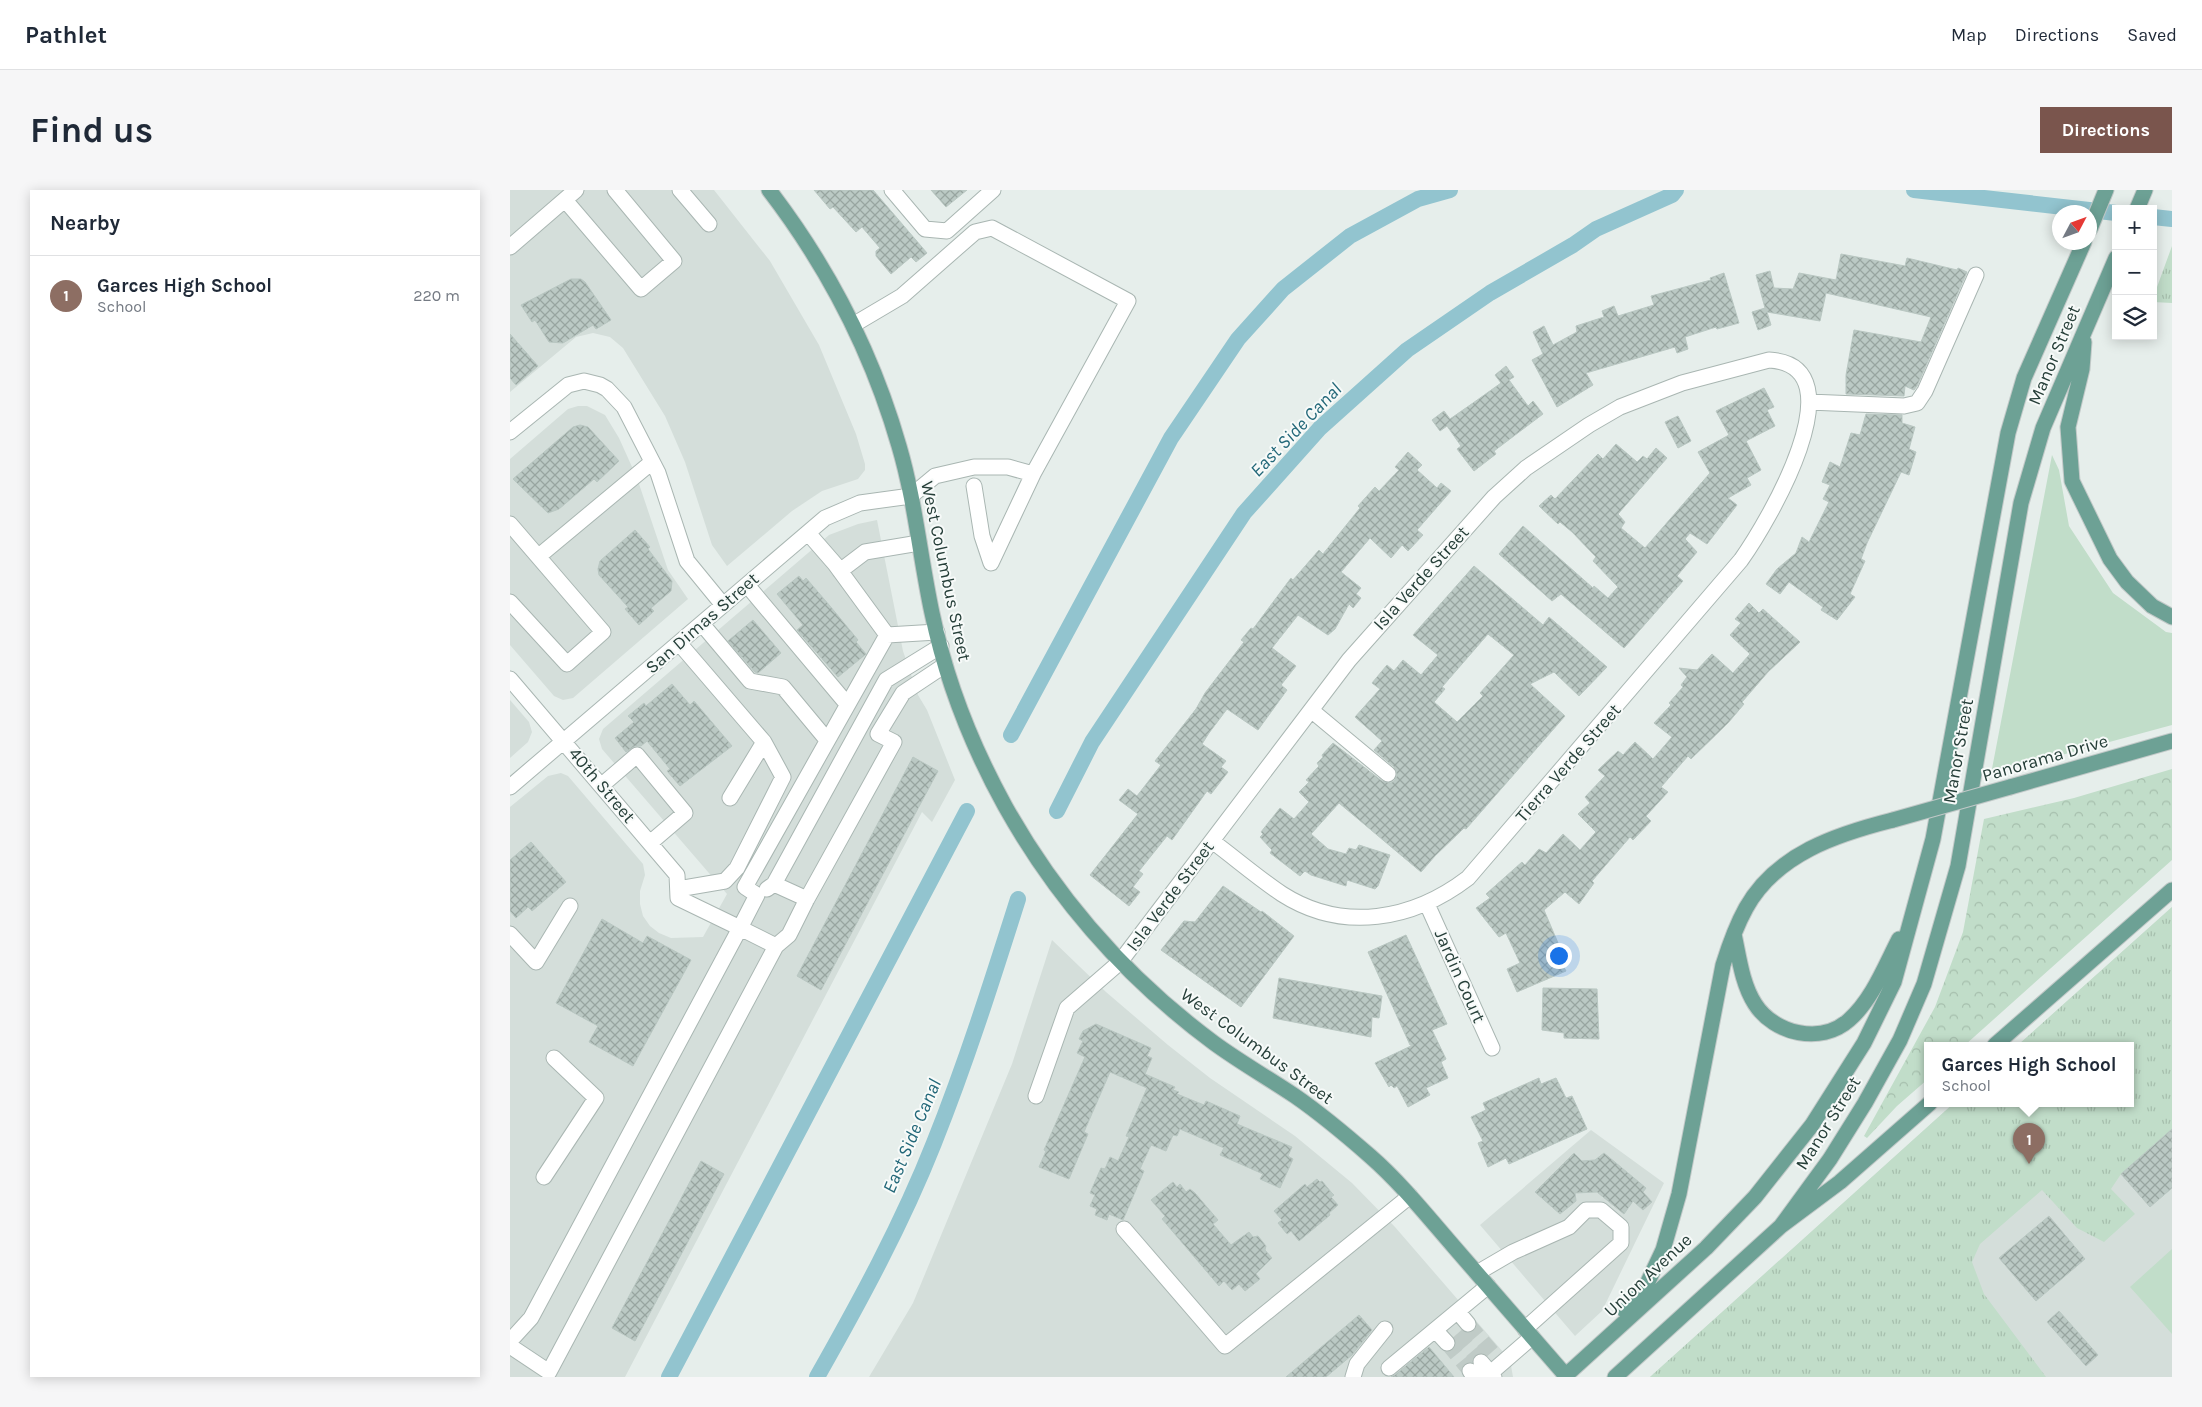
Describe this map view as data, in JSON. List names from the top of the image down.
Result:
{
  "streets": {
    "main road": [
      "Manor Street",
      "West Columbus Street",
      "Panorama Drive",
      "Union Avenue"
    ],
    "street": [
      "Isla Verde Street",
      "San Dimas Street",
      "Tierra Verde Street",
      "40th Street",
      "Jardin Court"
    ]
  },
  "crossings": [
    ["Manor Street", "Union Avenue"],
    ["West Columbus Street", "Isla Verde Street"],
    ["West Columbus Street", "San Dimas Street"],
    ["West Columbus Street", "Union Avenue"],
    ["Isla Verde Street", "Tierra Verde Street"],
    ["San Dimas Street", "40th Street"],
    ["Panorama Drive", "Union Avenue"],
    ["Tierra Verde Street", "Jardin Court"]
  ],
  "water": ["East Side Canal"],
  "north": "top right",
  "page": {
    "header": "Pathlet",
    "nav": ["Map", "Directions", "Saved"],
    "buttons": "Directions",
    "title": "Find us",
    "heading": "Nearby",
    "map_buttons": ["+", "−"],
    "list": [
      {
        "mark": "1",
        "name": "Garces High School",
        "note": "School",
        "value": "220 m"
      }
    ],
    "popup": ["Garces High School", "School"],
    "pins": "1"
  }
}
